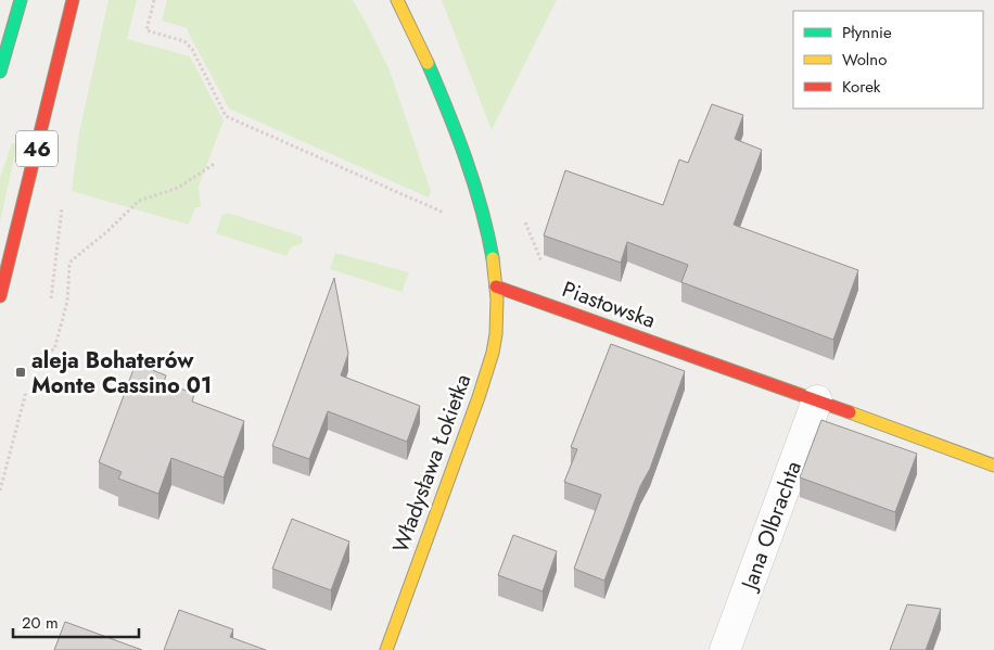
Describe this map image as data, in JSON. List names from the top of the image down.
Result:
{
  "streets": {
    "street": [
      "46",
      "Piastowska",
      "Władysława Łokietka",
      "Jana Olbrachta"
    ]
  },
  "crossings": [
    ["Piastowska", "Władysława Łokietka"],
    ["Piastowska", "Jana Olbrachta"]
  ],
  "places": {
    "transit": ["aleja Bohaterów Monte Cassino 01"]
  },
  "legend": ["Płynnie", "Wolno", "Korek"],
  "scale_bar": "20 m"
}
